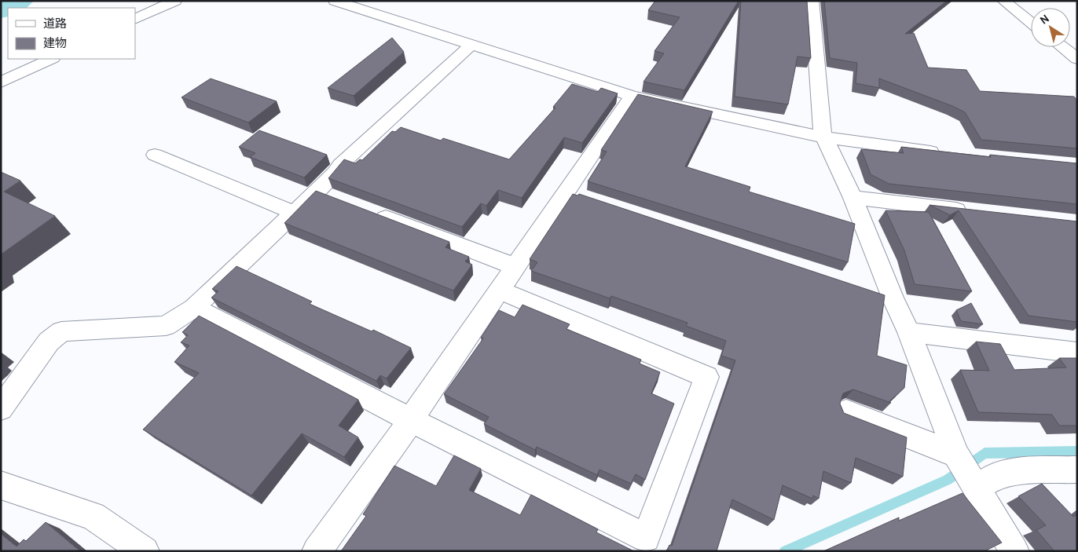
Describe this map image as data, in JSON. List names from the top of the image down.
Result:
{
  "legend": ["道路", "建物"],
  "north": "top left"
}
